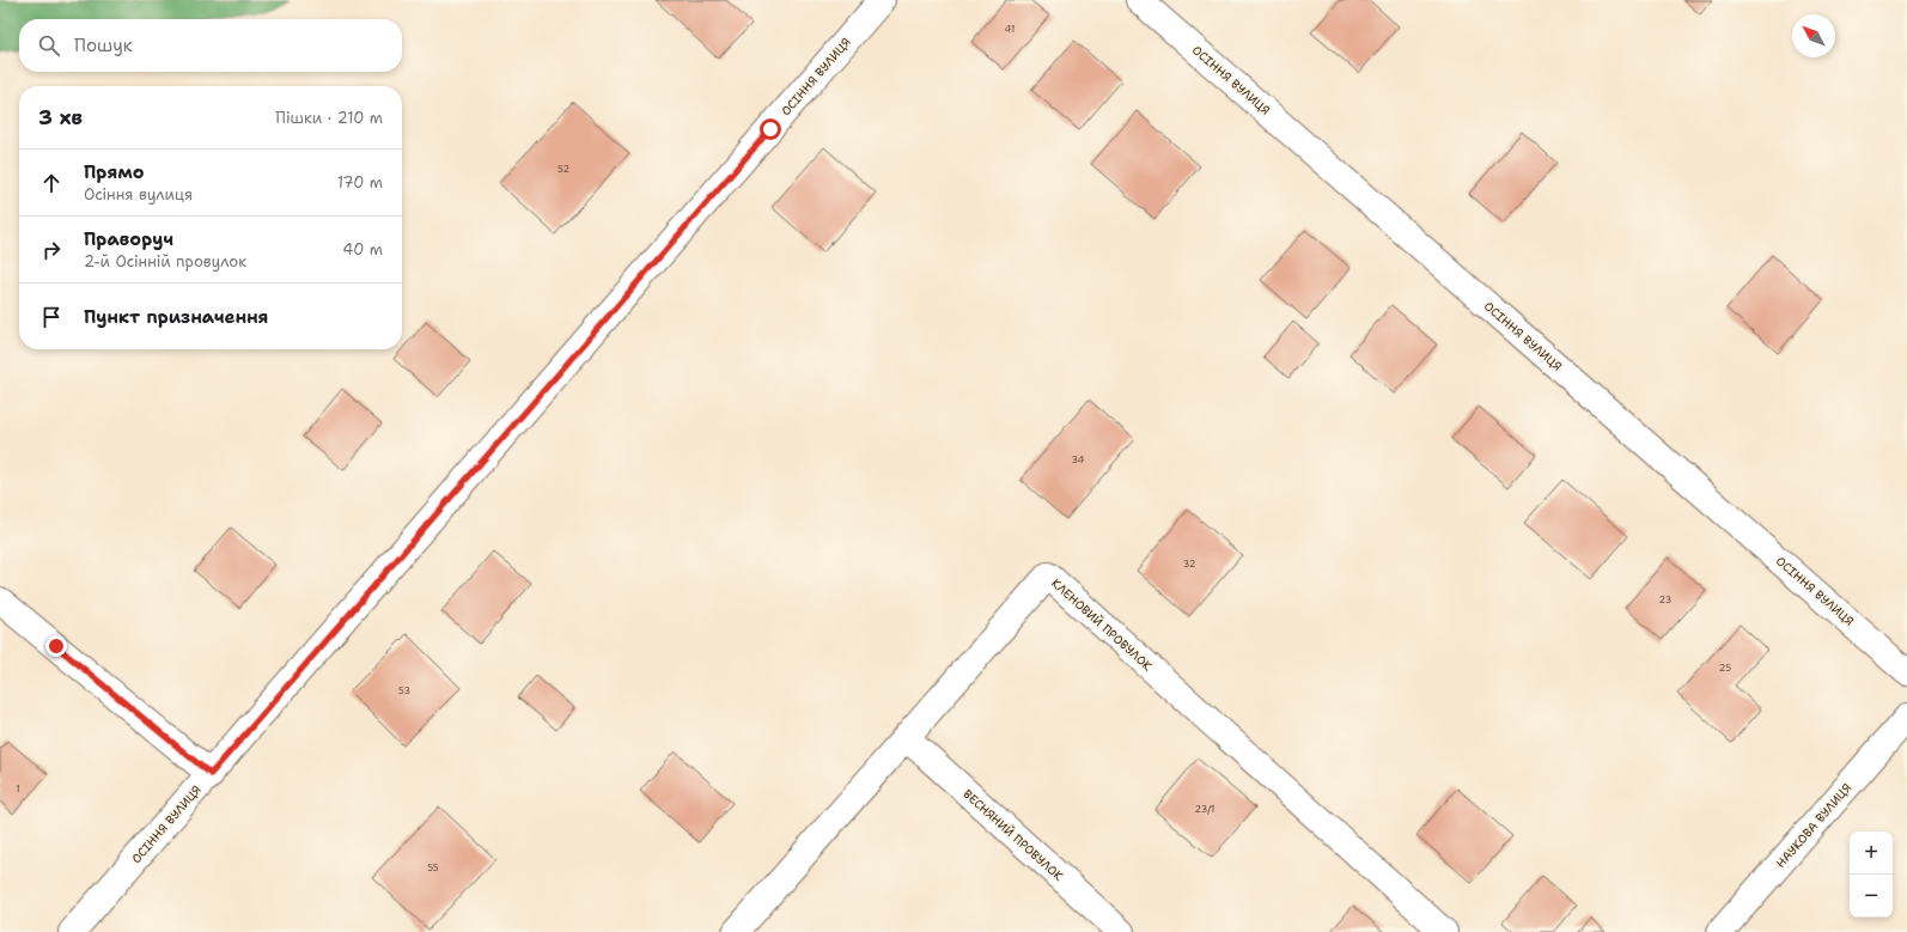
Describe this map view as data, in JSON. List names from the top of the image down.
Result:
{
  "streets": {
    "street": [
      "ОСІННЯ ВУЛИЦЯ",
      "КЛЕНОВИЙ ПРОВУЛОК",
      "НАУКОВА ВУЛИЦЯ",
      "ВЕСНЯНИЙ ПРОВУЛОК"
    ]
  },
  "crossings": [
    ["КЛЕНОВИЙ ПРОВУЛОК", "ВЕСНЯНИЙ ПРОВУЛОК"]
  ],
  "house_numbers": [
    "41",
    "52",
    "34",
    "32",
    "23",
    "25",
    "53",
    "1",
    "23/1",
    "55"
  ],
  "north": "top left",
  "page": {
    "search": "Пошук",
    "heading": ["3 хв", "Пішки · 210 m"],
    "list": [
      ["Прямо", "Осіння вулиця", "170 m"],
      ["Праворуч", "2-й Осінній провулок", "40 m"],
      "Пункт призначення"
    ],
    "map_buttons": ["+", "−"]
  }
}
